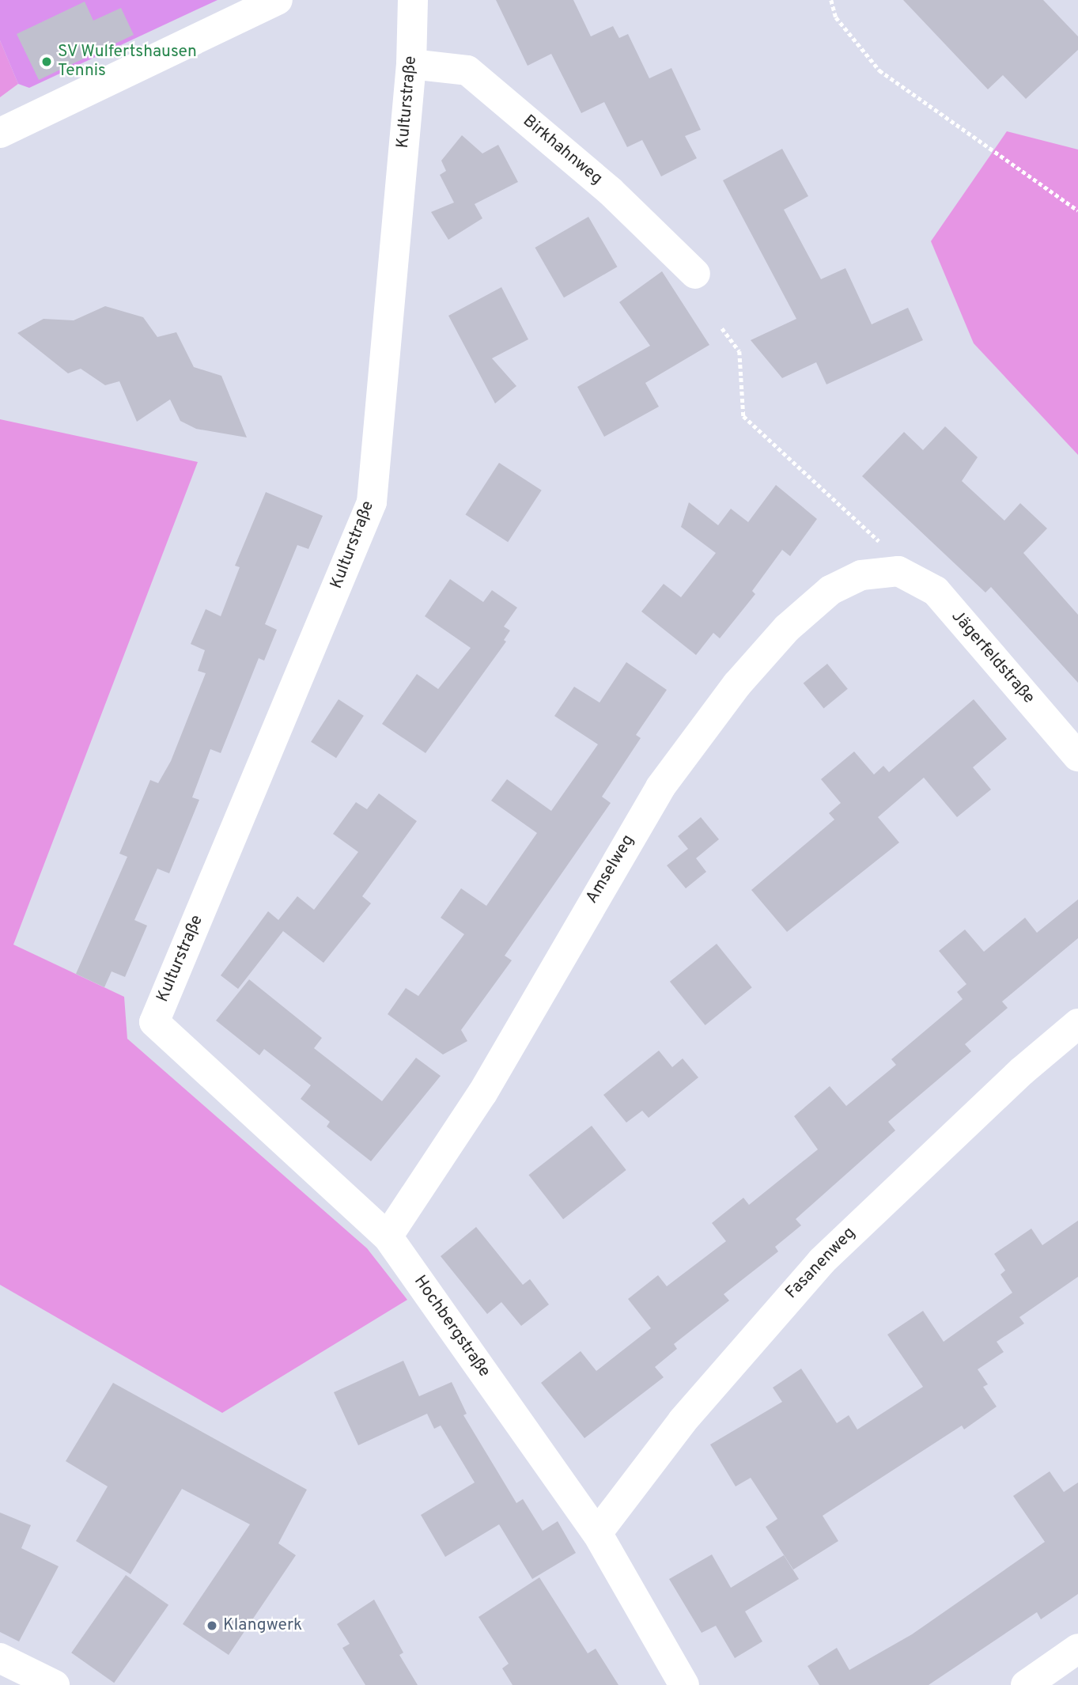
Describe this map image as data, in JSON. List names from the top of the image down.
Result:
{
  "streets": {
    "street": [
      "Kulturstraße",
      "Birkhahnweg",
      "Jägerfeldstraße",
      "Amselweg",
      "Fasanenweg",
      "Hochbergstraße"
    ]
  },
  "crossings": [
    ["Kulturstraße", "Birkhahnweg"],
    ["Kulturstraße", "Hochbergstraße"],
    ["Jägerfeldstraße", "Amselweg"],
    ["Amselweg", "Hochbergstraße"],
    ["Fasanenweg", "Hochbergstraße"]
  ],
  "places": ["SV Wulfertshausen Tennis", "Klangwerk"]
}
